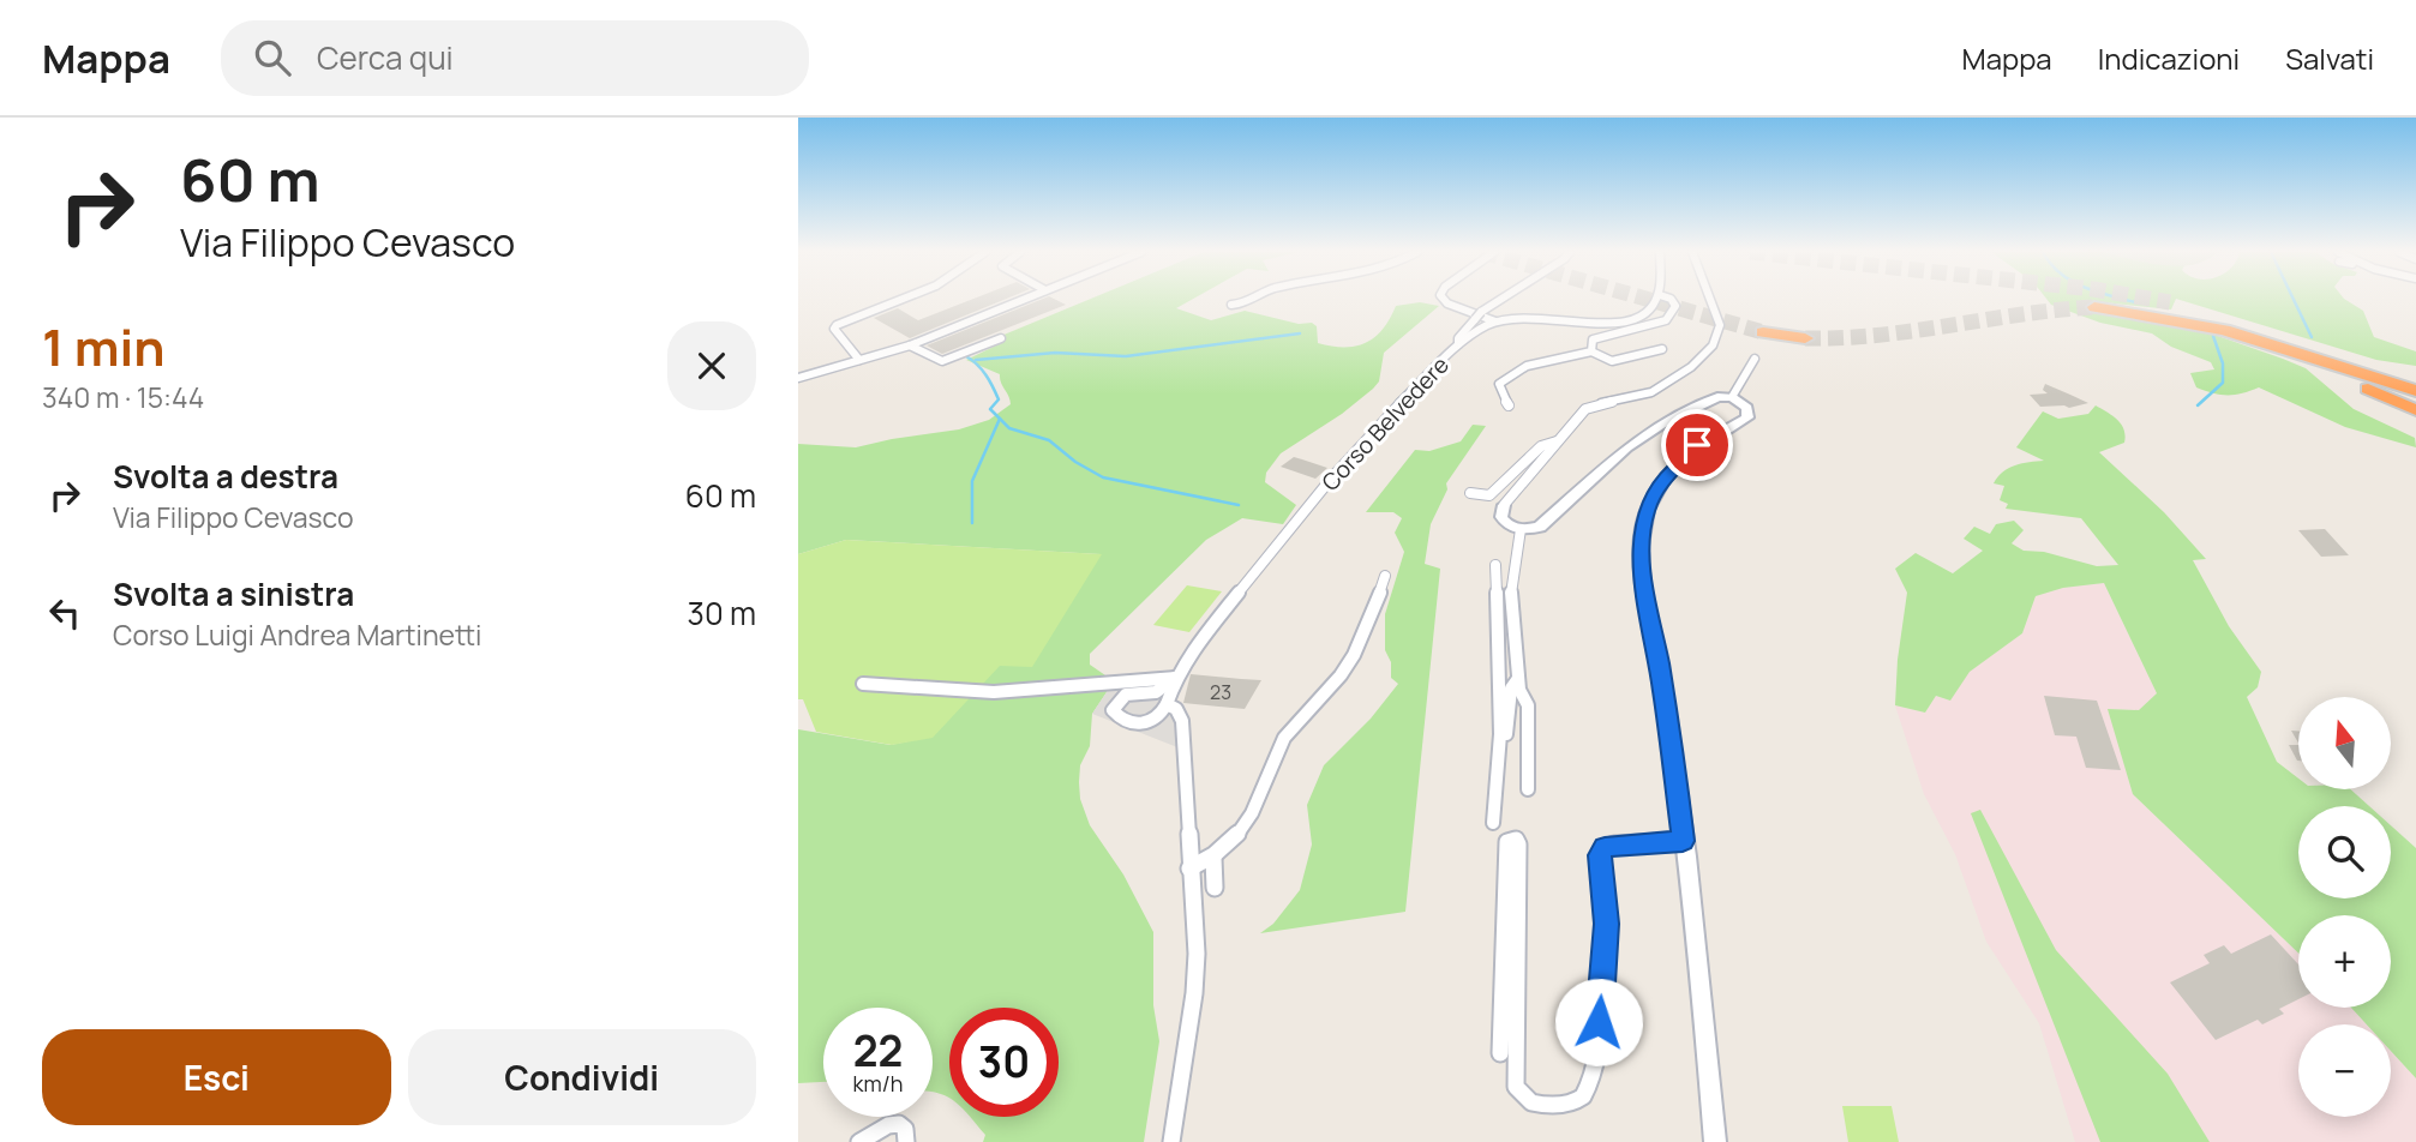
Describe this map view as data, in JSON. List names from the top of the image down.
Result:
{
  "streets": {
    "street": ["Corso Belvedere"]
  },
  "house_numbers": ["23"],
  "north": "top",
  "page": {
    "header": "Mappa",
    "search": "Cerca qui",
    "nav": ["Mappa", "Indicazioni", "Salvati"],
    "turn": ["60 m", "Via Filippo Cevasco"],
    "heading": ["1 min", "340 m · 15:44"],
    "list": [
      {
        "name": "Svolta a destra",
        "note": "Via Filippo Cevasco",
        "value": "60 m"
      },
      {
        "name": "Svolta a sinistra",
        "note": "Corso Luigi Andrea Martinetti",
        "value": "30 m"
      }
    ],
    "map_buttons": ["+", "−"],
    "speed": "22 km/h",
    "limit": "30",
    "buttons": ["Esci", "Condividi"]
  }
}
